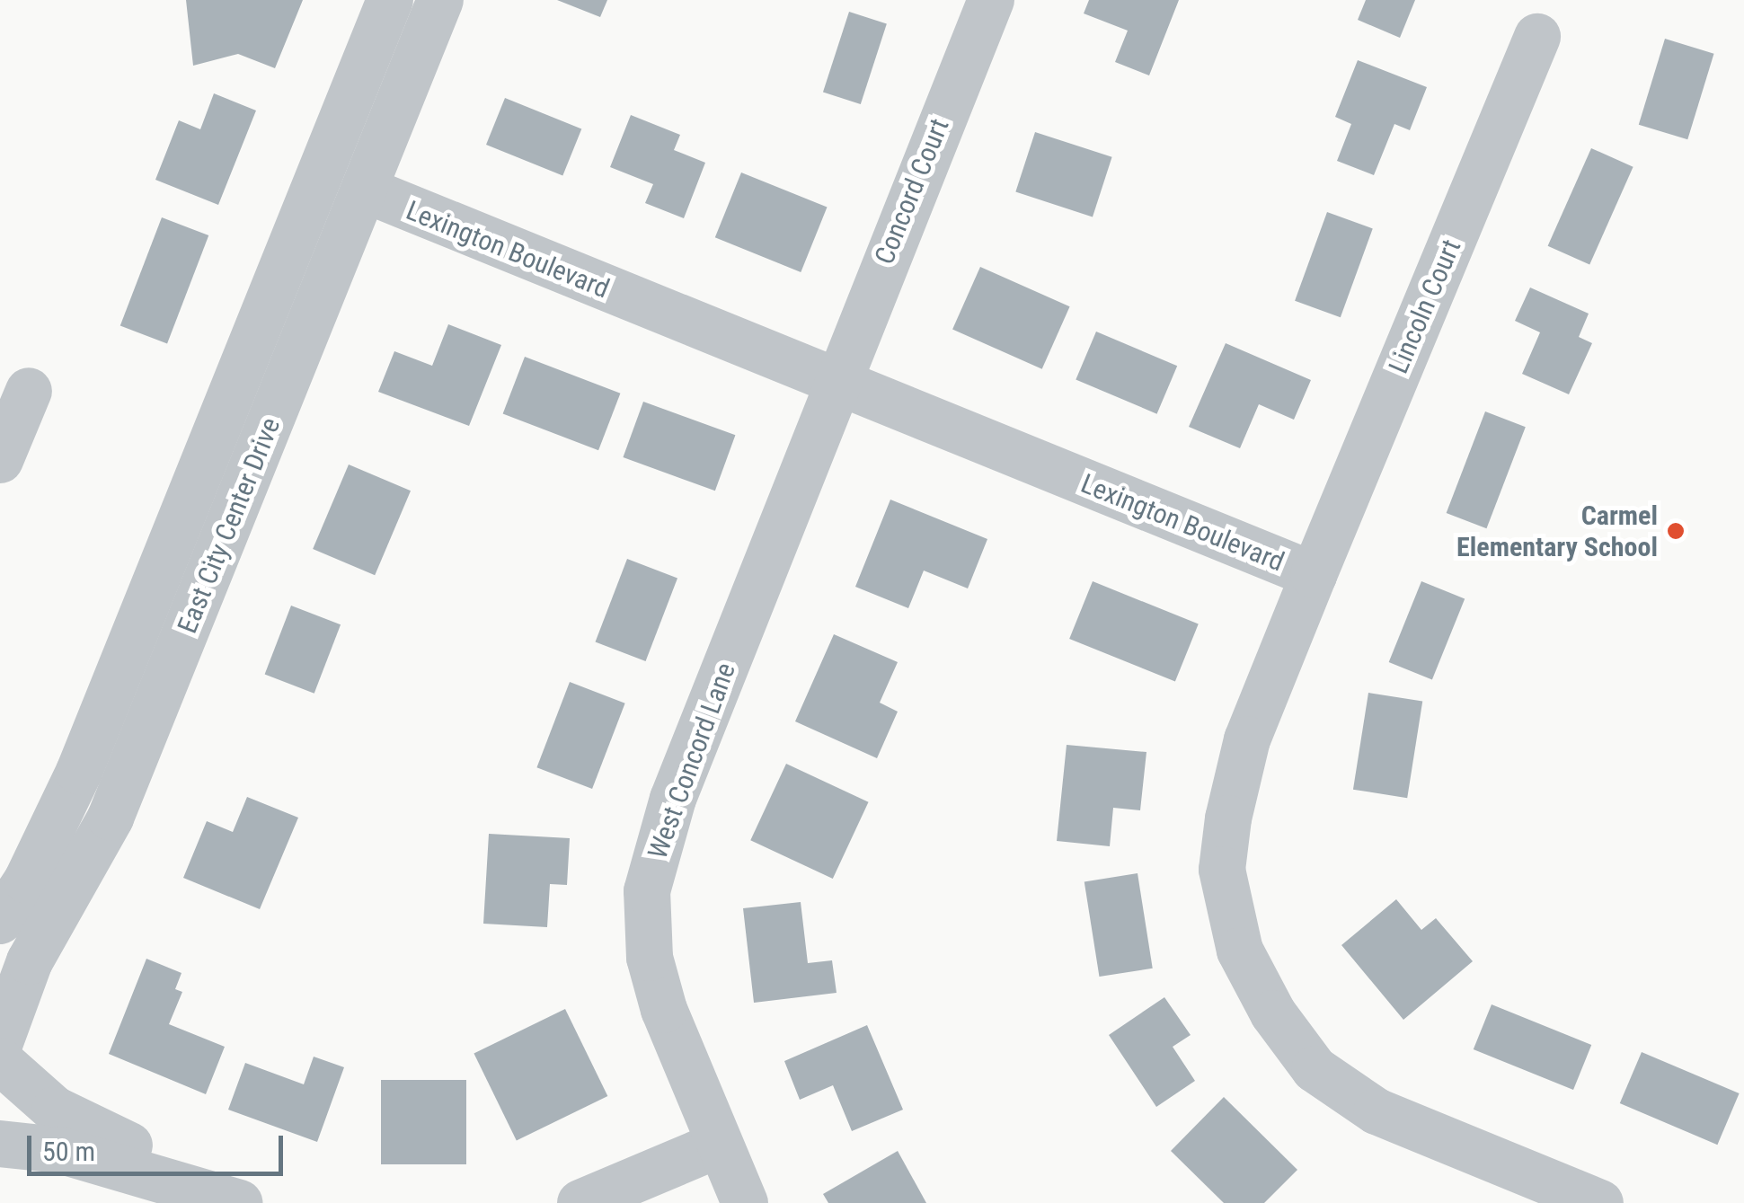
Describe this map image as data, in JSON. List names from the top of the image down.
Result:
{
  "streets": {
    "street": [
      "Concord Court",
      "Lexington Boulevard",
      "Lincoln Court",
      "East City Center Drive",
      "West Concord Lane"
    ]
  },
  "crossings": [
    ["Concord Court", "Lexington Boulevard"],
    ["Concord Court", "West Concord Lane"],
    ["Lexington Boulevard", "Lincoln Court"],
    ["Lexington Boulevard", "East City Center Drive"],
    ["Lexington Boulevard", "West Concord Lane"]
  ],
  "places": ["Carmel Elementary School"],
  "scale_bar": "50 m"
}
